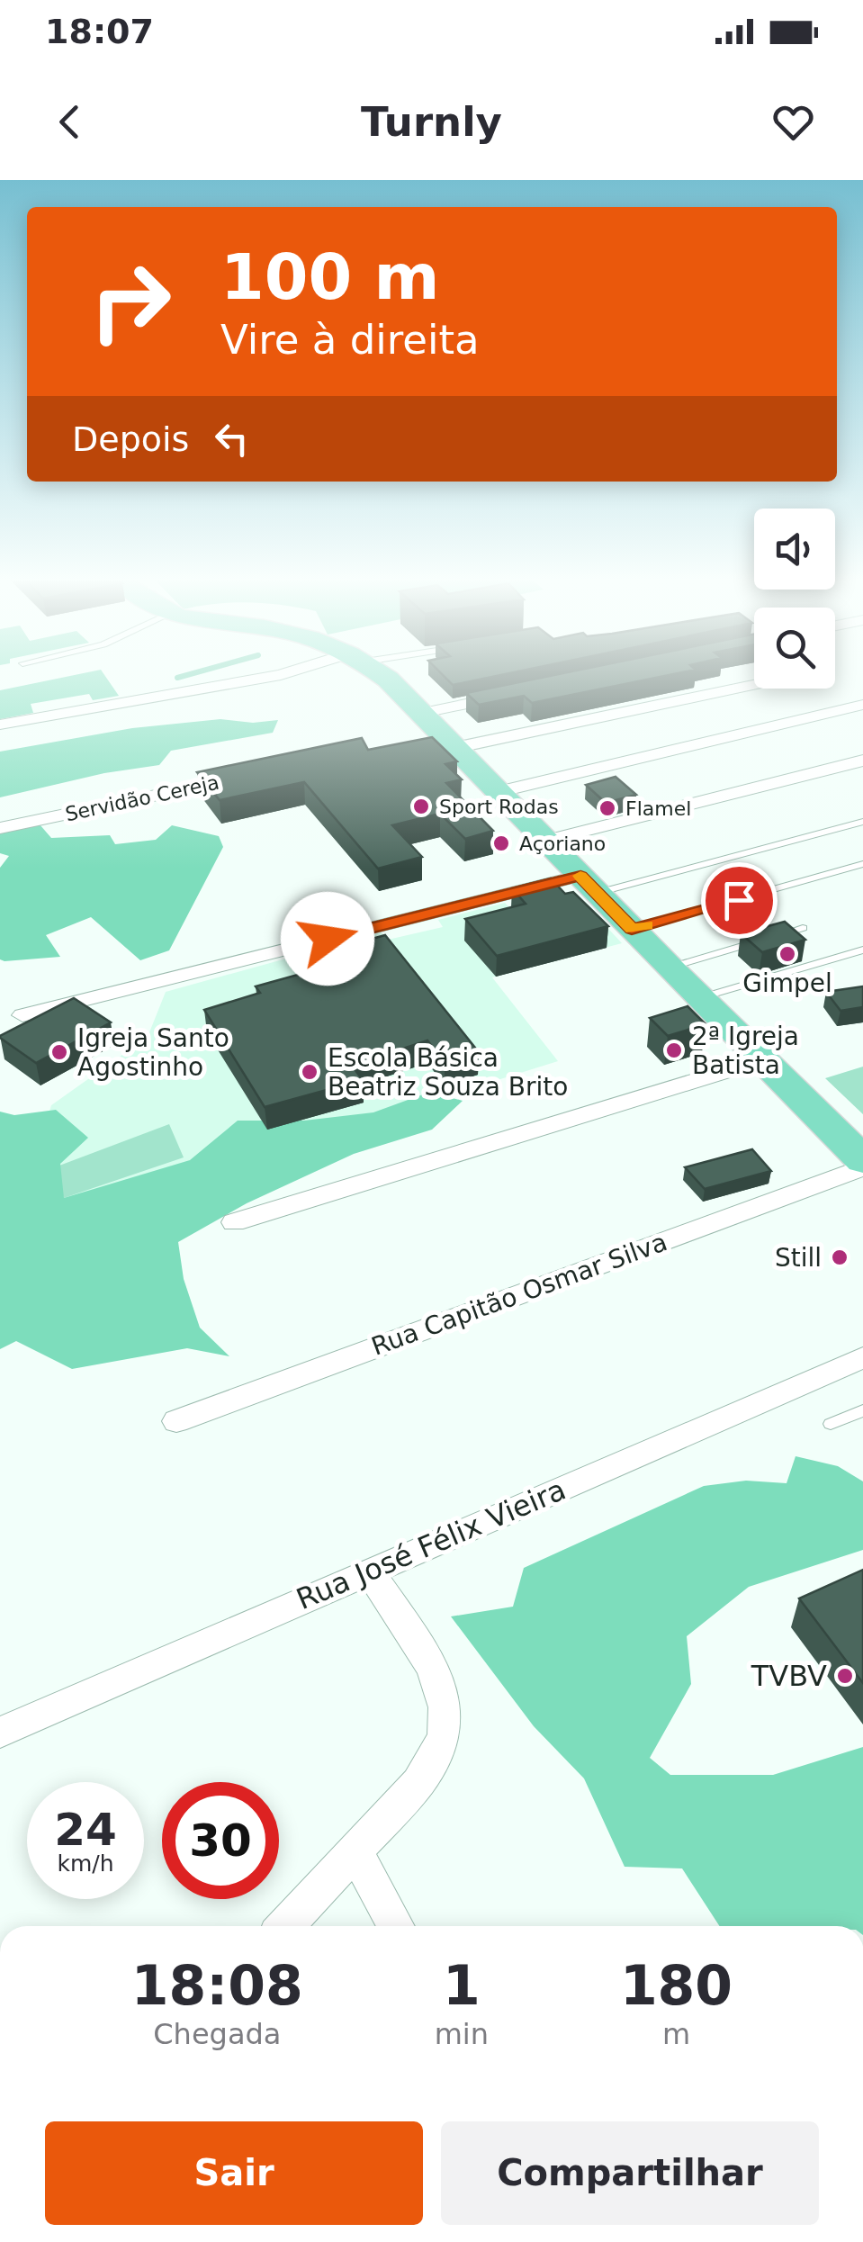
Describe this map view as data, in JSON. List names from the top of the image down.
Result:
{
  "streets": {
    "street": ["Servidão Cereja", "Rua Capitão Osmar Silva", "Rua José Félix Vieira"]
  },
  "places": [
    "Sport Rodas",
    "Flamel",
    "Açoriano",
    "Gimpel",
    "2ª Igreja Batista",
    "Igreja Santo Agostinho",
    "Escola Básica Beatriz Souza Brito",
    "Still",
    "TVBV"
  ],
  "page": {
    "status": "18:07",
    "header": "Turnly",
    "turn": ["100 m", "Vire à direita"],
    "then": "Depois",
    "speed": "24 km/h",
    "limit": "30",
    "eta": [
      "18:08",
      "Chegada",
      "1",
      "min",
      "180",
      "m"
    ],
    "buttons": ["Sair", "Compartilhar"]
  }
}
